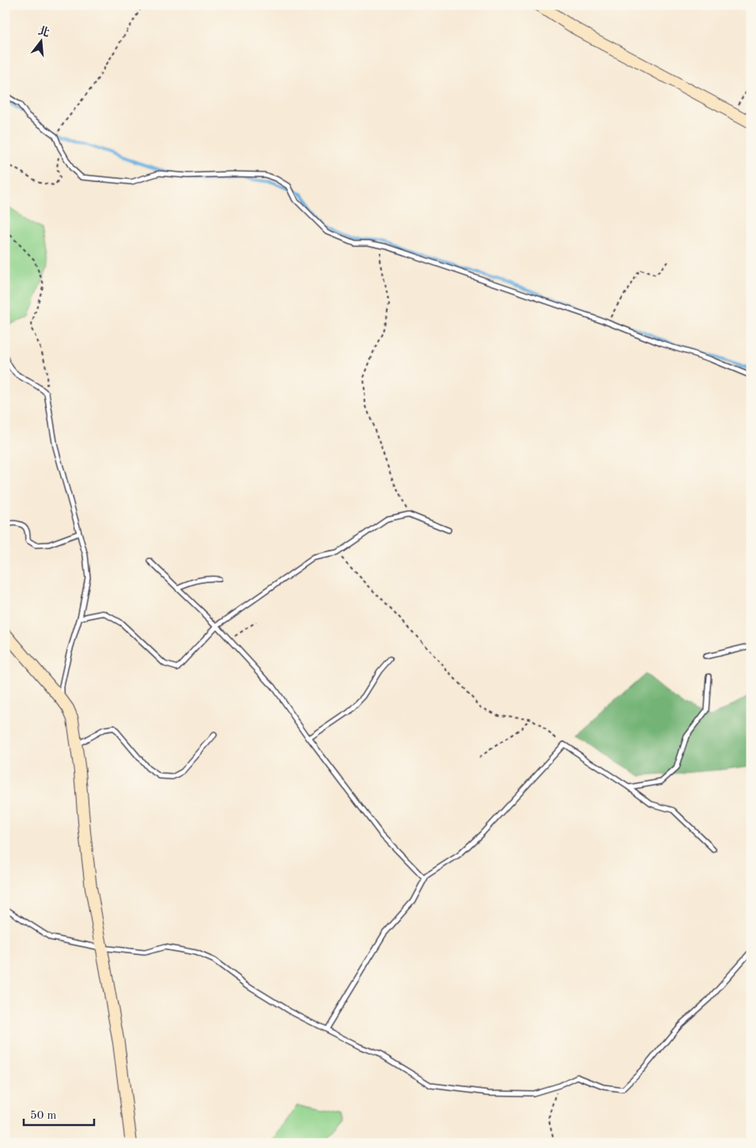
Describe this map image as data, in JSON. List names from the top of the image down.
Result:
{
  "scale_bar": "50 m",
  "north": "top"
}
